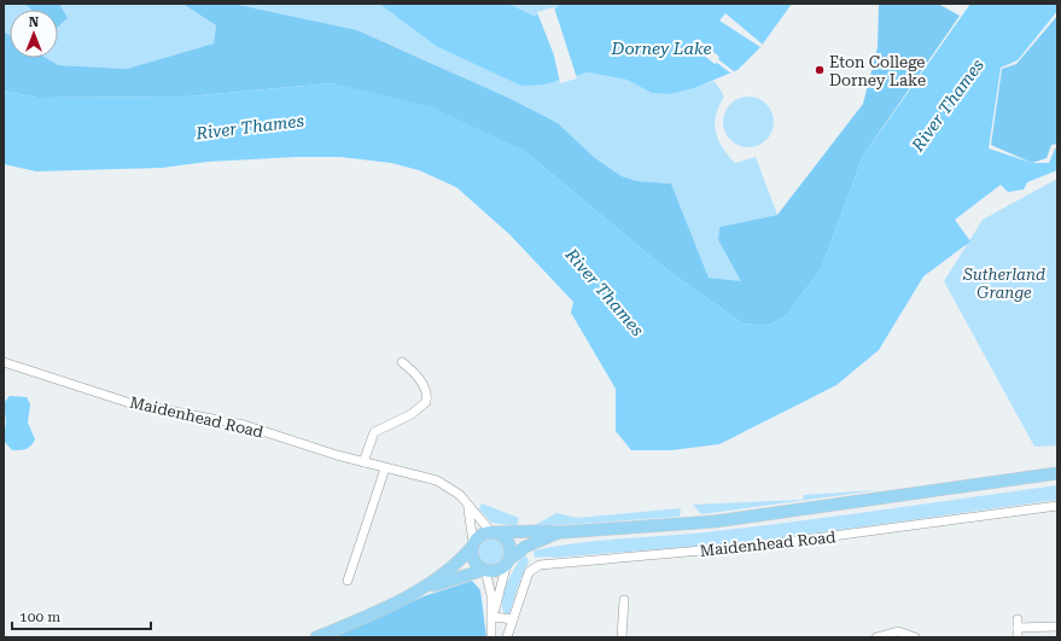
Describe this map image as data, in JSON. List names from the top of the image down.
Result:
{
  "streets": {
    "main road": ["Maidenhead Road"]
  },
  "water": ["Dorney Lake", "River Thames"],
  "parks": ["Sutherland Grange"],
  "places": ["Eton College Dorney Lake"],
  "scale_bar": "100 m",
  "north": "top"
}
